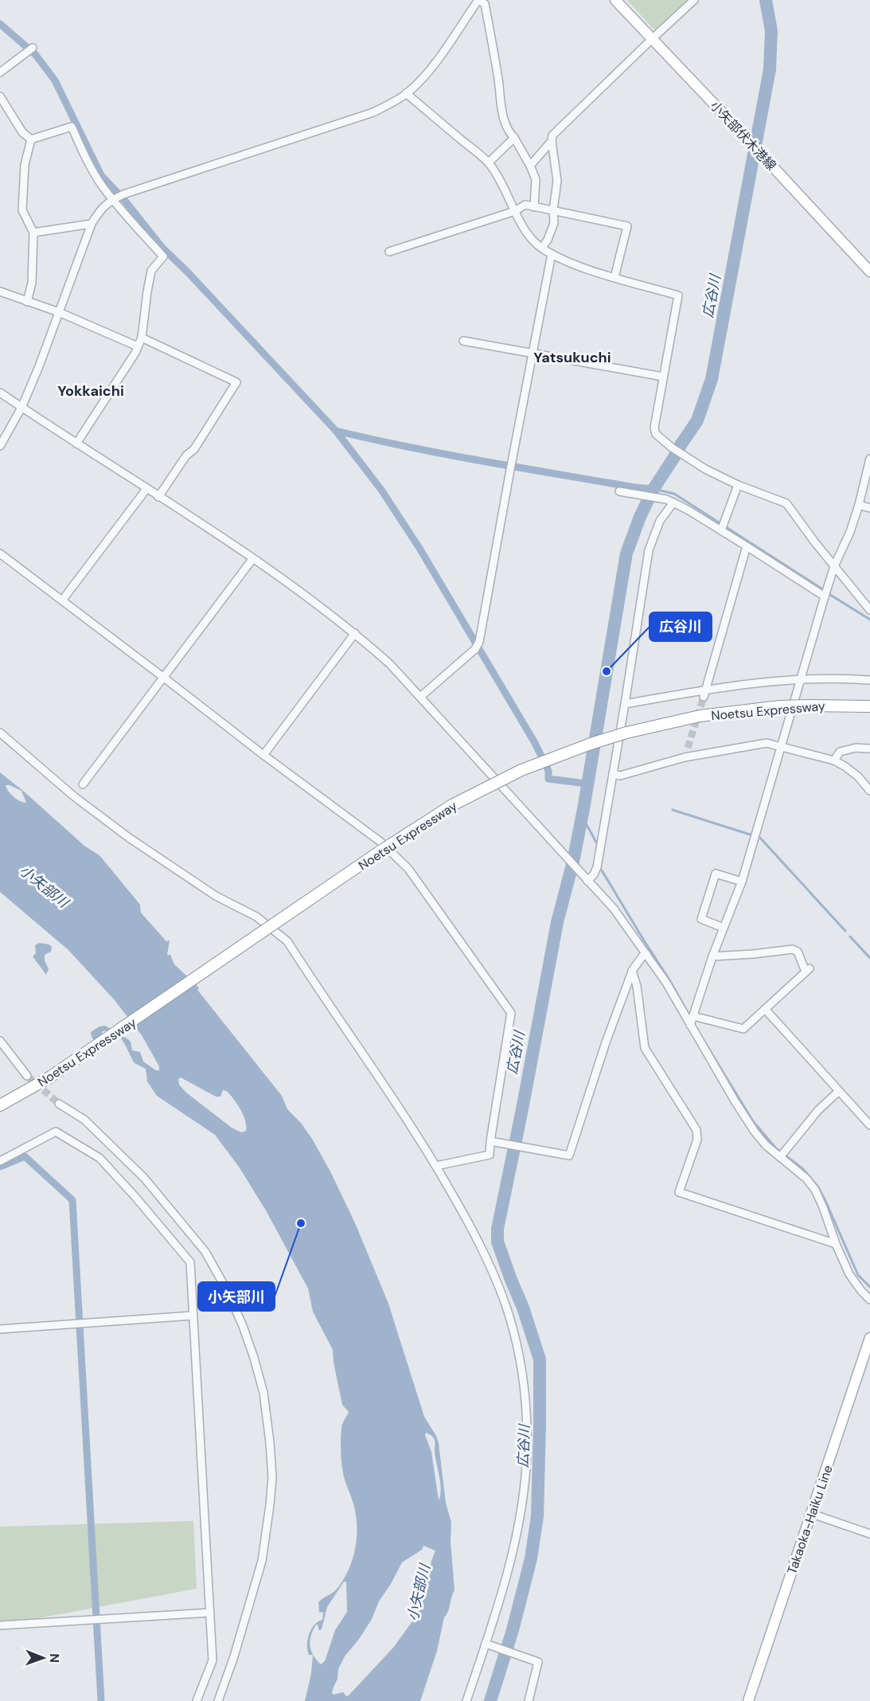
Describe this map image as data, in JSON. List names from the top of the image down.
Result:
{
  "streets": {
    "highway": ["Noetsu Expressway"],
    "main road": ["小矢部伏木港線", "Takaoka-Haiku Line"]
  },
  "districts": ["Yatsukuchi", "Yokkaichi"],
  "water": ["広谷川", "小矢部川"],
  "places": ["広谷川", "小矢部川"],
  "north": "right"
}
